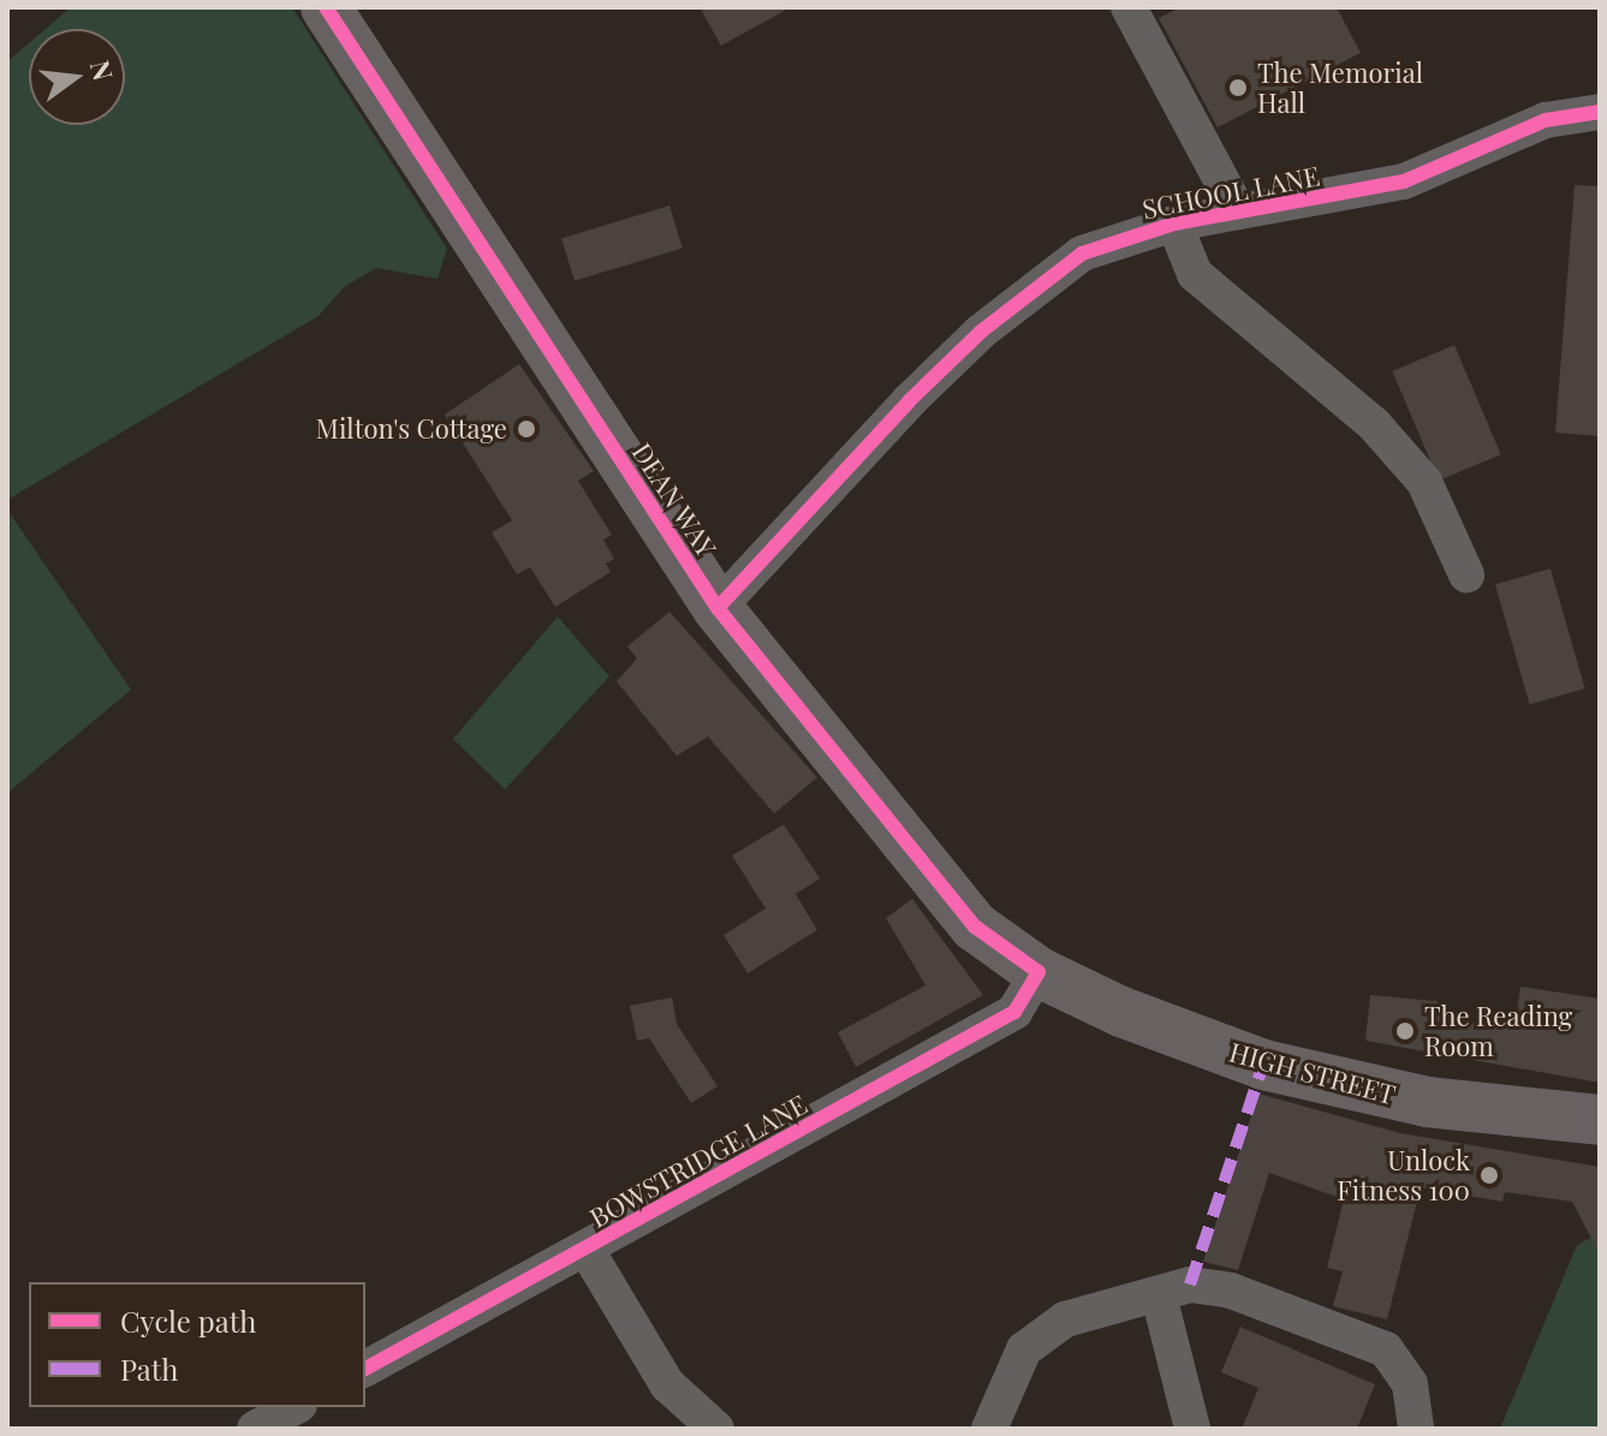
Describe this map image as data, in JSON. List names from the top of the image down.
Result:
{
  "streets": {
    "street": [
      "SCHOOL LANE",
      "DEAN WAY",
      "HIGH STREET",
      "BOWSTRIDGE LANE"
    ]
  },
  "crossings": [
    ["SCHOOL LANE", "DEAN WAY"],
    ["DEAN WAY", "HIGH STREET"],
    ["DEAN WAY", "BOWSTRIDGE LANE"],
    ["HIGH STREET", "BOWSTRIDGE LANE"]
  ],
  "places": [
    "The Memorial Hall",
    "Milton's Cottage",
    "The Reading Room",
    "Unlock Fitness 100"
  ],
  "legend": ["Cycle path", "Path"],
  "north": "right"
}
